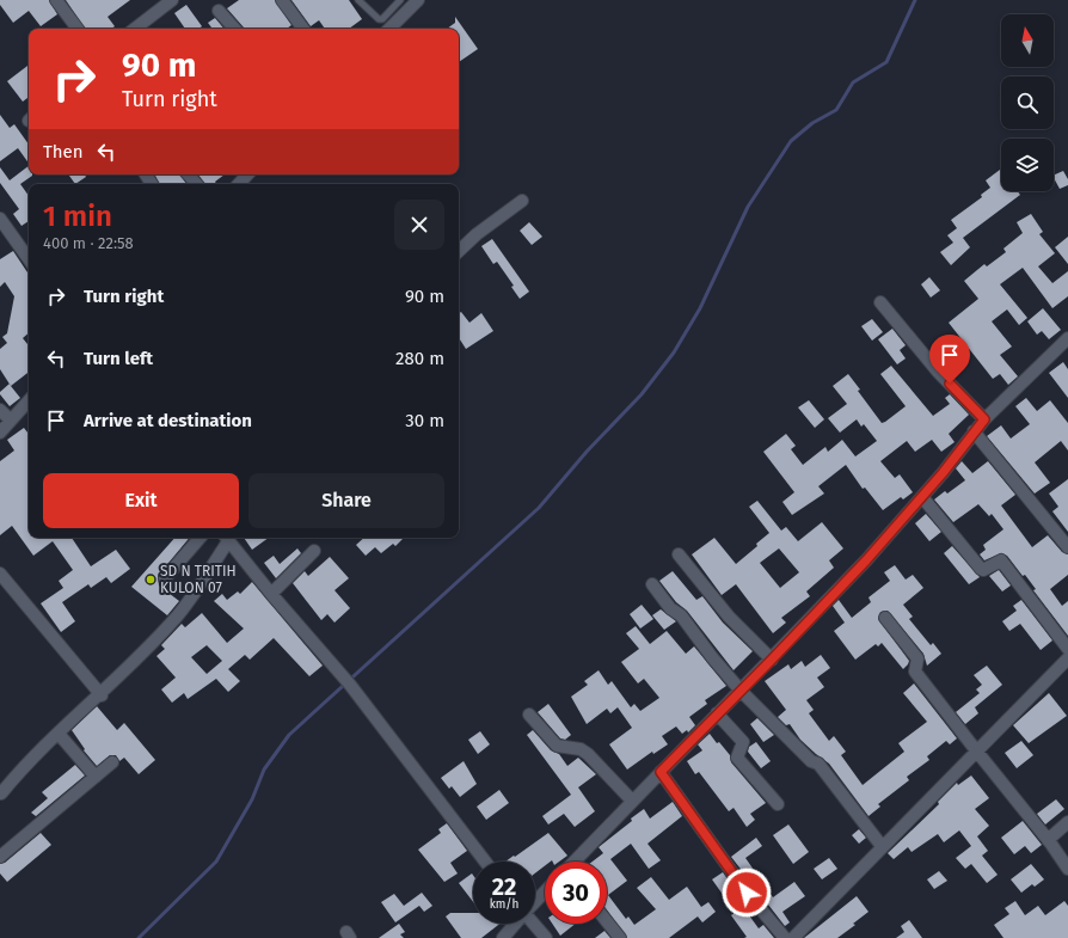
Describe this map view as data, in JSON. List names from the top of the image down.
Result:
{
  "places": ["SD N TRITIH KULON 07"],
  "north": "top",
  "page": {
    "turn": ["90 m", "Turn right"],
    "then": "Then",
    "heading": ["1 min", "400 m · 22:58"],
    "list": [
      {
        "name": "Turn right",
        "value": "90 m"
      },
      {
        "name": "Turn left",
        "value": "280 m"
      },
      {
        "name": "Arrive at destination",
        "value": "30 m"
      }
    ],
    "buttons": ["Exit", "Share"],
    "speed": "22 km/h",
    "limit": "30"
  }
}
